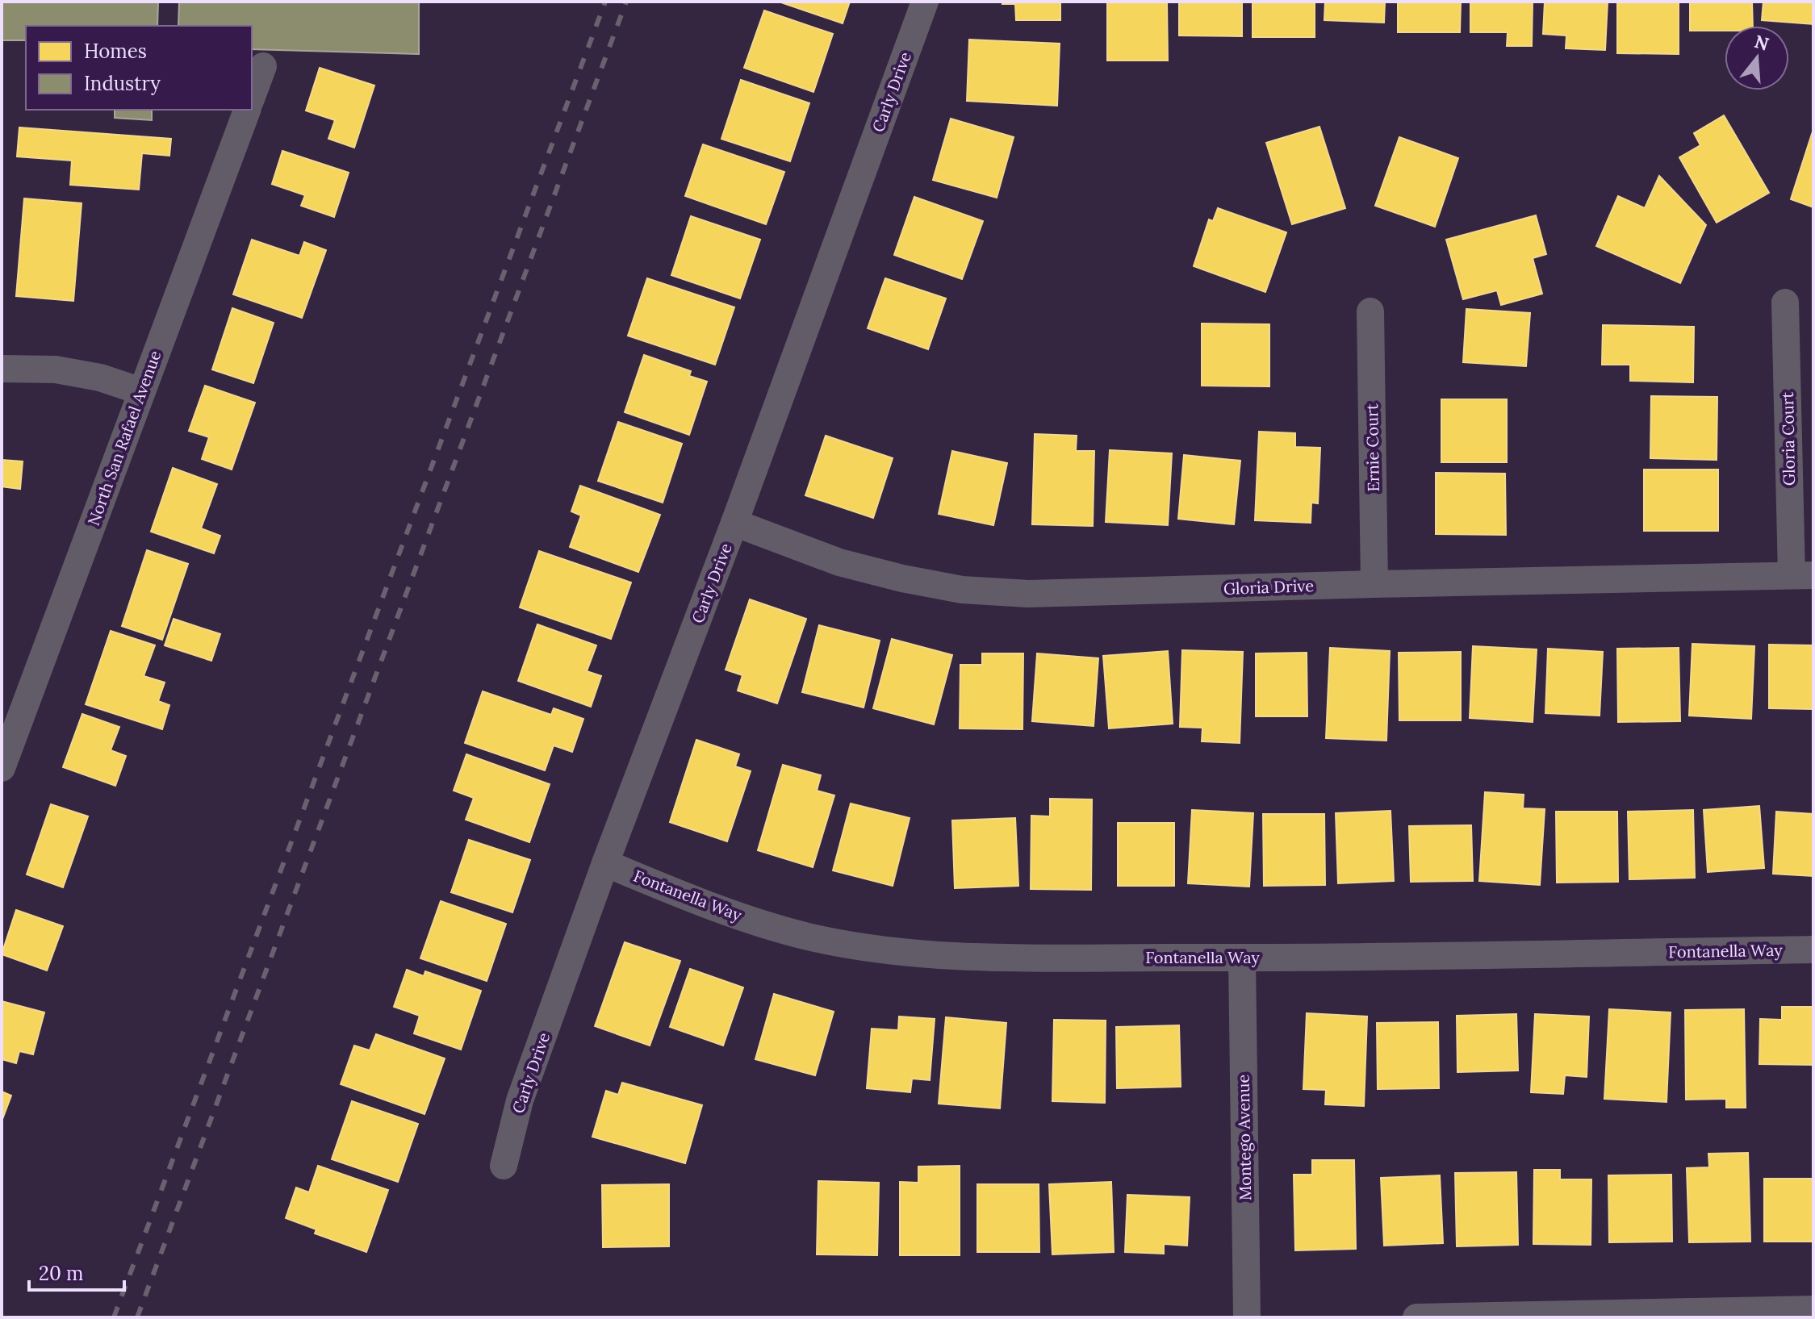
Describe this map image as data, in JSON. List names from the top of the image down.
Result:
{
  "streets": {
    "street": [
      "Carly Drive",
      "North San Rafael Avenue",
      "Gloria Court",
      "Ernie Court",
      "Gloria Drive",
      "Fontanella Way",
      "Montego Avenue"
    ]
  },
  "crossings": [
    ["Carly Drive", "Gloria Drive"],
    ["Carly Drive", "Fontanella Way"],
    ["Gloria Court", "Gloria Drive"],
    ["Ernie Court", "Gloria Drive"],
    ["Fontanella Way", "Montego Avenue"]
  ],
  "legend": ["Homes", "Industry"],
  "scale_bar": "20 m",
  "north": "top"
}
